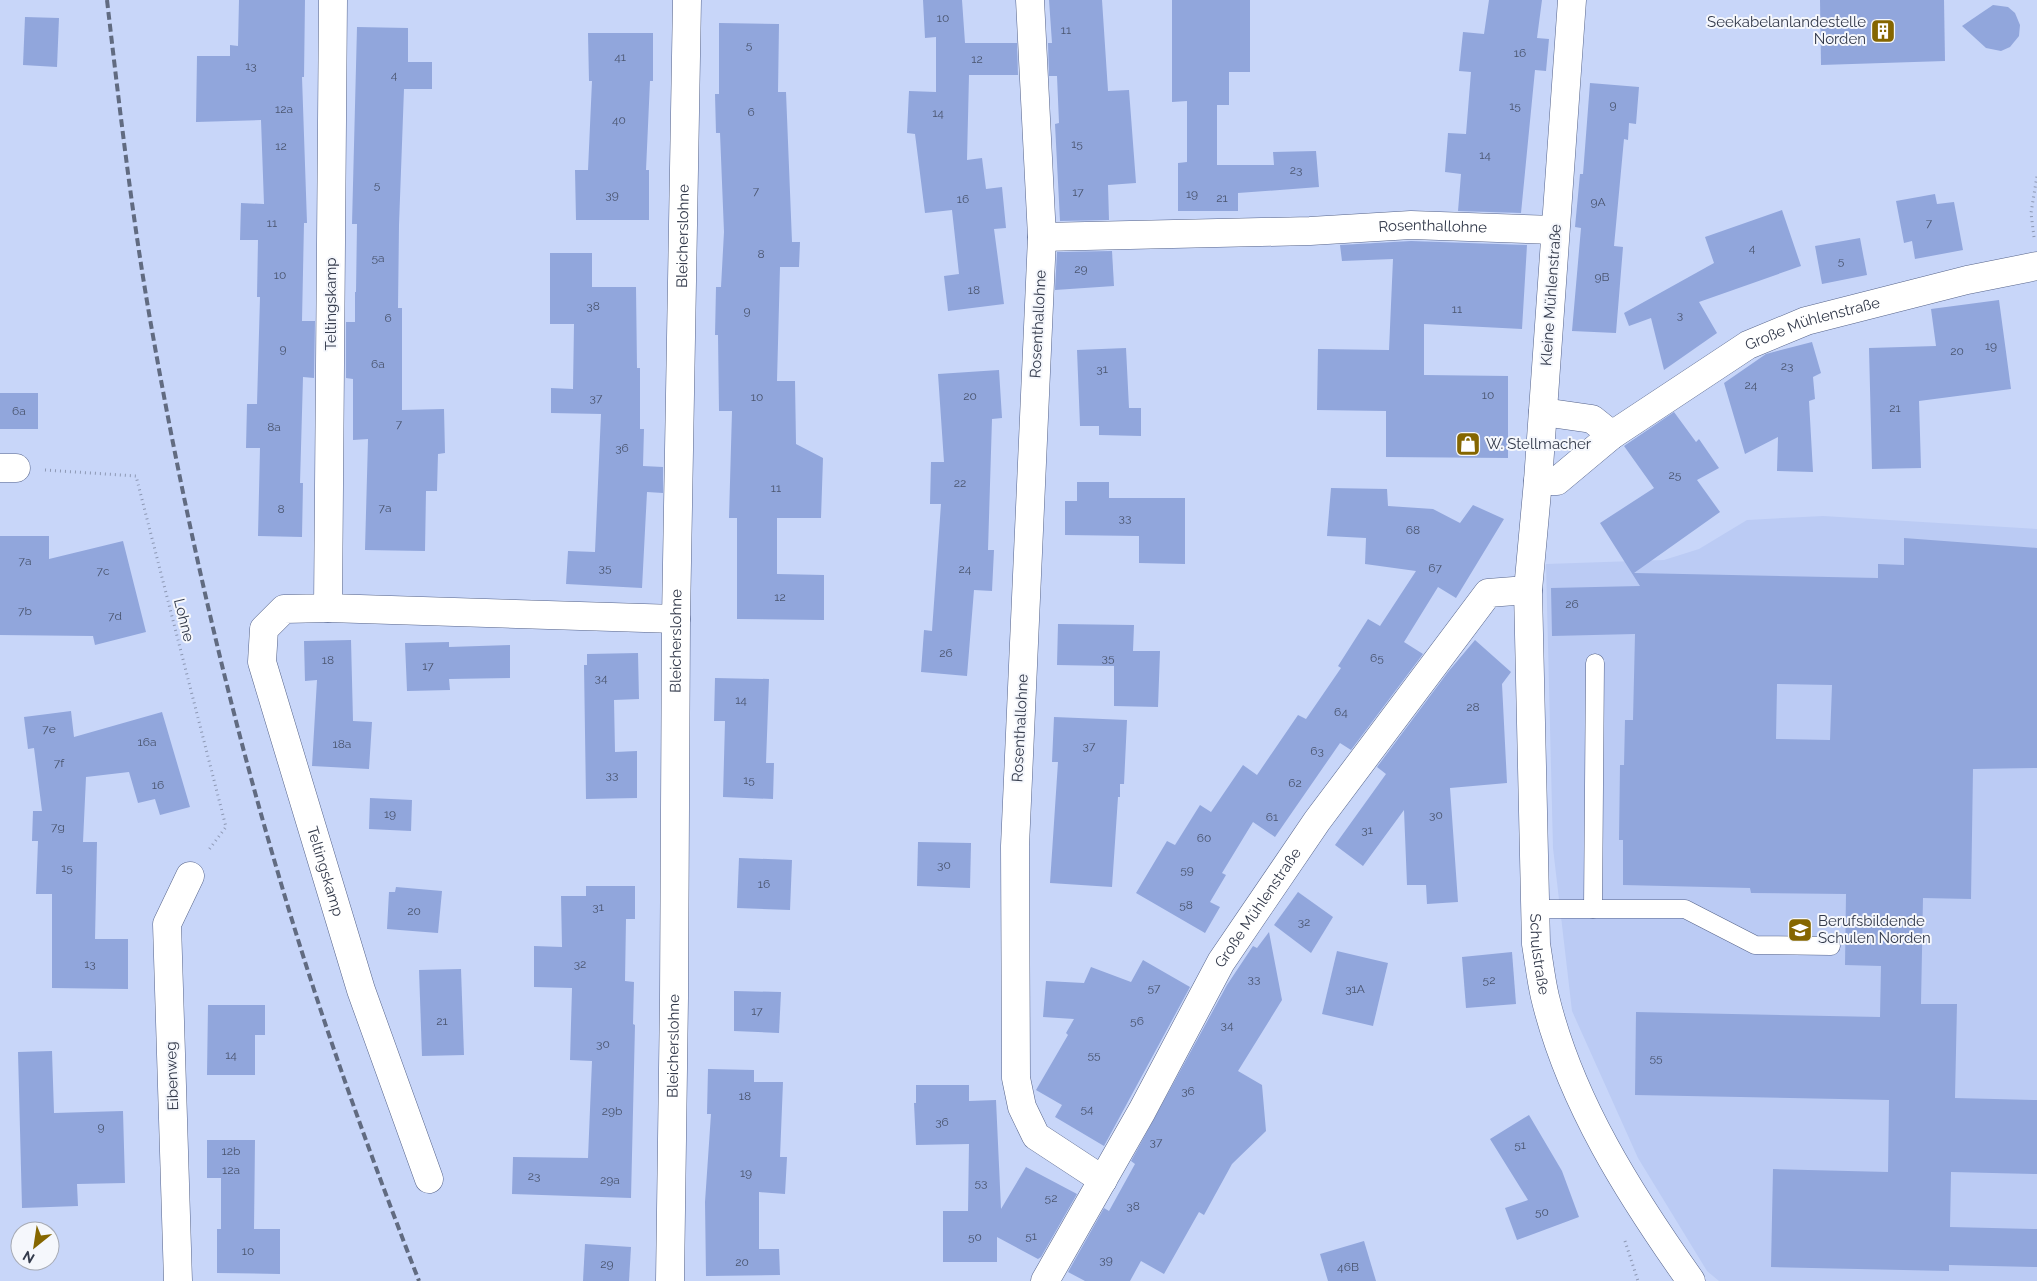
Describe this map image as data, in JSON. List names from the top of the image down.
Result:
{
  "streets": {
    "street": [
      "Rosenthallohne",
      "Bleicherslohne",
      "Kleine Mühlenstraße",
      "Teltingskamp",
      "Große Mühlenstraße",
      "Schulstraße",
      "Eibenweg"
    ],
    "path": ["Lohne"]
  },
  "crossings": [
    ["Rosenthallohne", "Kleine Mühlenstraße"],
    ["Rosenthallohne", "Große Mühlenstraße"],
    ["Bleicherslohne", "Teltingskamp"],
    ["Kleine Mühlenstraße", "Große Mühlenstraße"],
    ["Kleine Mühlenstraße", "Schulstraße"],
    ["Große Mühlenstraße", "Schulstraße"],
    ["Lohne", "Eibenweg"]
  ],
  "places": {
    "building": ["Seekabelanlandestelle Norden"],
    "shop": ["W. Stellmacher"],
    "school or university": ["Berufsbildende Schulen Norden"]
  },
  "house_numbers": [
    "10",
    "11",
    "5",
    "16",
    "41",
    "12",
    "13",
    "4",
    "9",
    "15",
    "12a",
    "6",
    "14",
    "40",
    "15",
    "12",
    "14",
    "23",
    "5",
    "7",
    "17",
    "19",
    "39",
    "21",
    "16",
    "9A",
    "11",
    "7",
    "4",
    "8",
    "5a",
    "5",
    "29",
    "10",
    "9B",
    "18",
    "38",
    "11",
    "9",
    "3",
    "6",
    "19",
    "9",
    "20",
    "6a",
    "23",
    "31",
    "24",
    "10",
    "20",
    "10",
    "37",
    "21",
    "6a",
    "7",
    "8a",
    "36",
    "25",
    "22",
    "11",
    "7a",
    "8",
    "33",
    "68",
    "7a",
    "35",
    "67",
    "24",
    "7c",
    "12",
    "26",
    "7b",
    "7d",
    "26",
    "35",
    "65",
    "18",
    "17",
    "34",
    "14",
    "28",
    "64",
    "7e",
    "16a",
    "18a",
    "37",
    "63",
    "7f",
    "33",
    "15",
    "62",
    "16",
    "19",
    "30",
    "61",
    "7g",
    "31",
    "60",
    "30",
    "15",
    "59",
    "16",
    "58",
    "31",
    "20",
    "32",
    "13",
    "32",
    "33",
    "52",
    "57",
    "31A",
    "17",
    "21",
    "56",
    "34",
    "30",
    "14",
    "55",
    "55",
    "36",
    "18",
    "54",
    "29b",
    "36",
    "9",
    "37",
    "51",
    "12b",
    "12a",
    "19",
    "23",
    "29a",
    "53",
    "52",
    "38",
    "50",
    "51",
    "50",
    "10",
    "39",
    "20",
    "29",
    "46B"
  ],
  "north": "bottom left"
}
